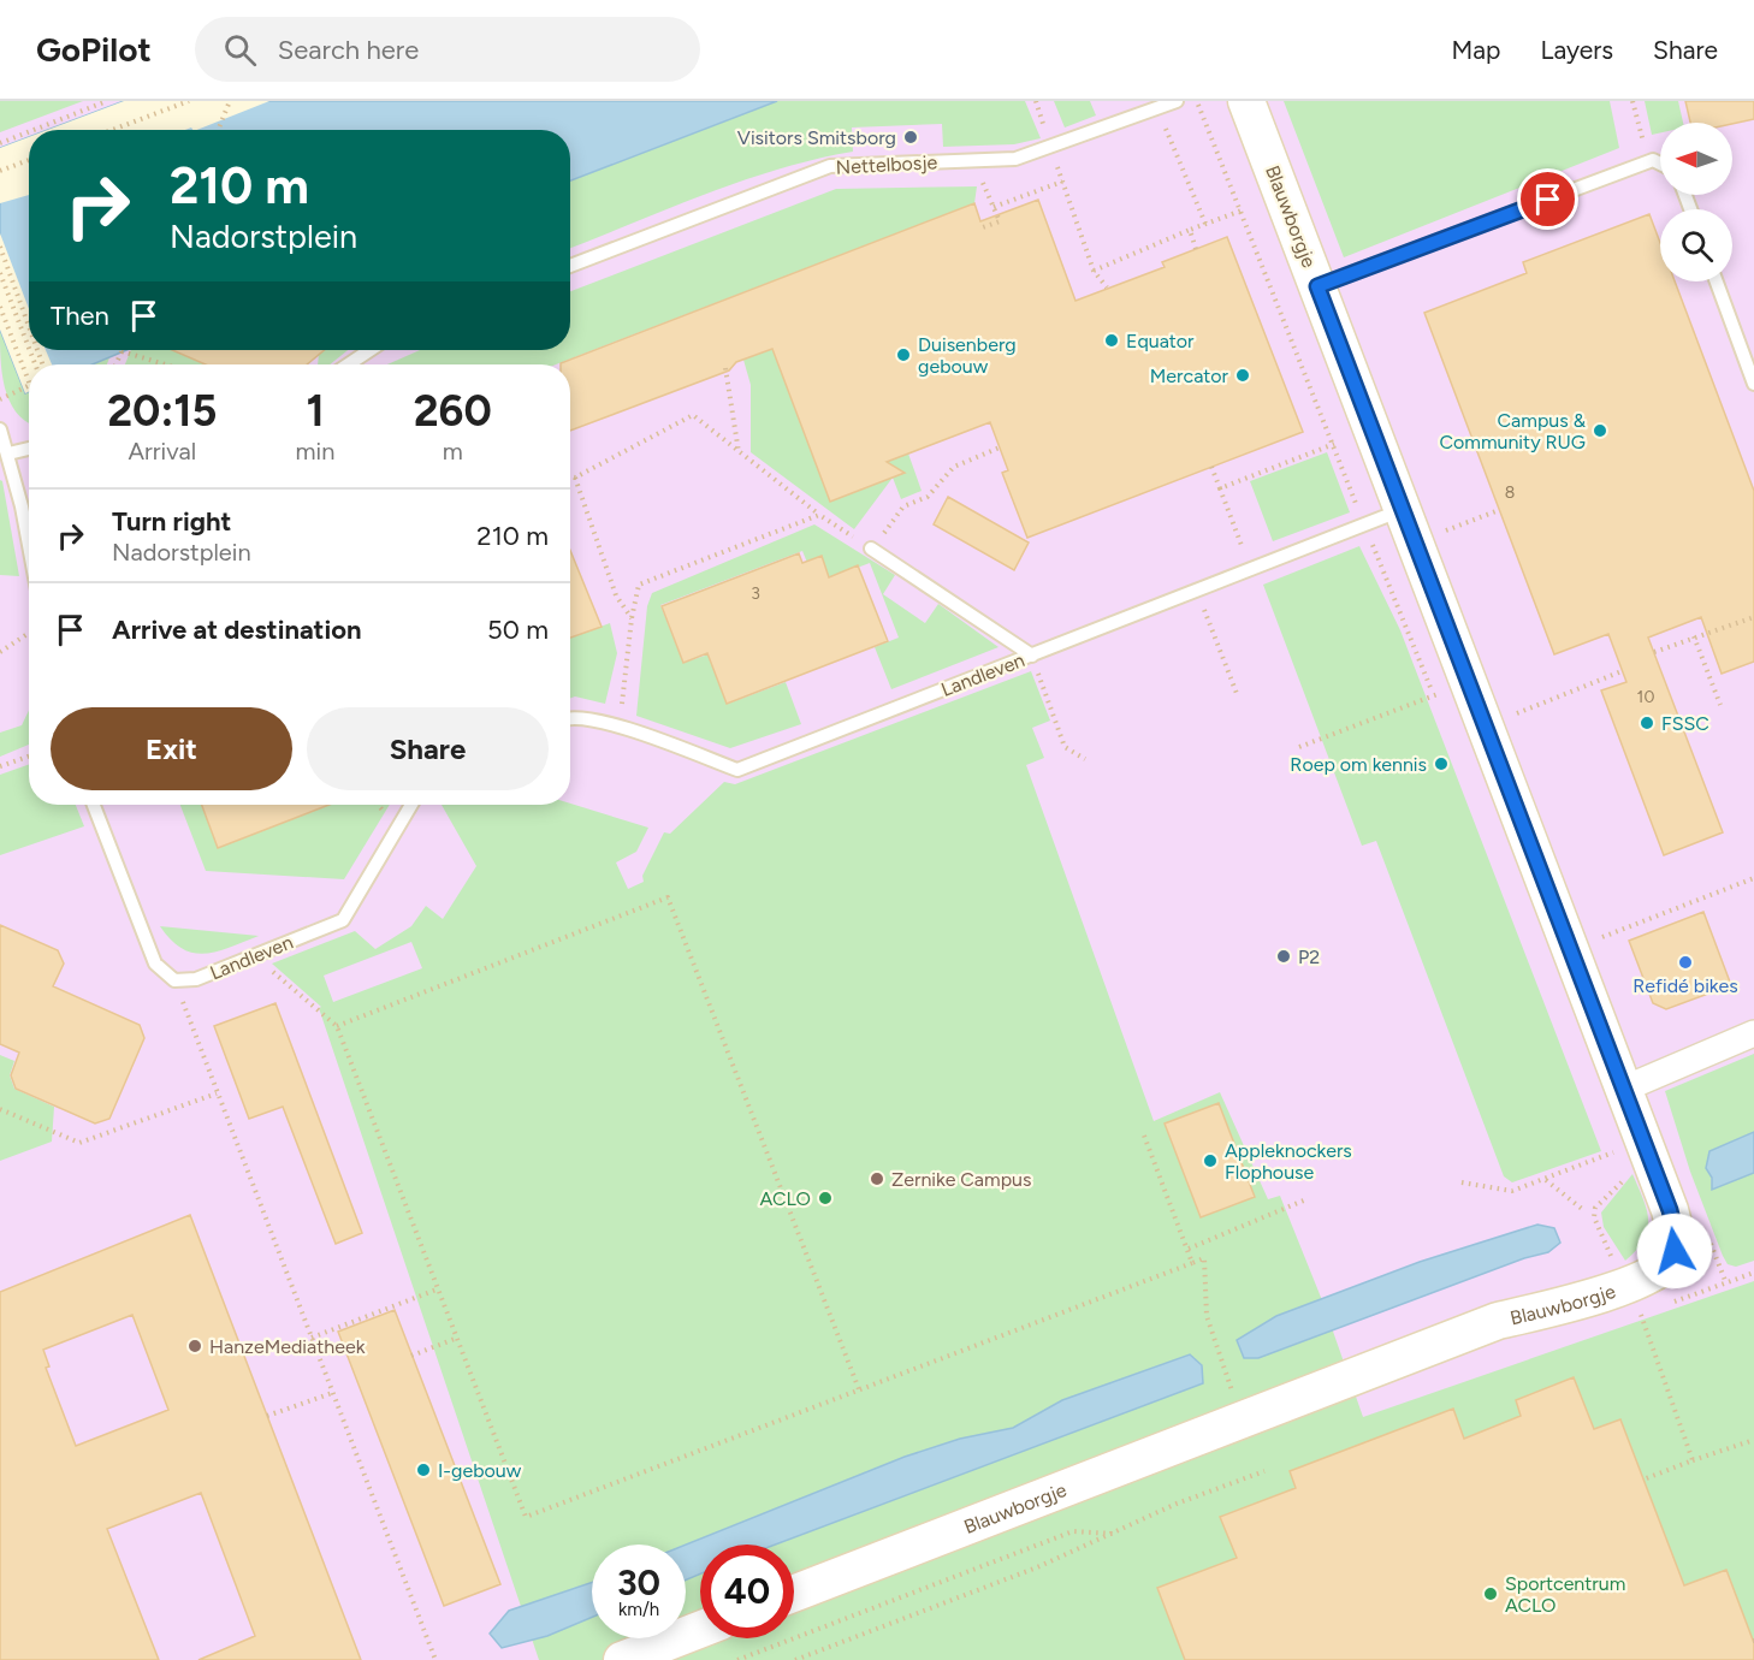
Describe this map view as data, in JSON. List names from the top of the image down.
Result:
{
  "streets": {
    "street": ["Blauwborgje"],
    "lane": ["Nettelbosje", "Landleven"]
  },
  "crossings": [
    ["Blauwborgje", "Landleven"]
  ],
  "places": [
    "Visitors Smitsborg",
    "Equator",
    "Duisenberg gebouw",
    "Mercator",
    "Campus & Community RUG",
    "FSSC",
    "Roep om kennis",
    "P2",
    "Refidé bikes",
    "Appleknockers Flophouse",
    "Zernike Campus",
    "ACLO",
    "HanzeMediatheek",
    "I-gebouw",
    "Sportcentrum ACLO"
  ],
  "house_numbers": ["8", "3", "10"],
  "north": "left",
  "page": {
    "header": "GoPilot",
    "search": "Search here",
    "nav": ["Map", "Layers", "Share"],
    "turn": ["210 m", "Nadorstplein"],
    "then": "Then",
    "eta": [
      "20:15",
      "Arrival",
      "1",
      "min",
      "260",
      "m"
    ],
    "list": [
      {
        "name": "Turn right",
        "note": "Nadorstplein",
        "value": "210 m"
      },
      {
        "name": "Arrive at destination",
        "value": "50 m"
      }
    ],
    "buttons": ["Exit", "Share"],
    "speed": "30 km/h",
    "limit": "40"
  }
}
